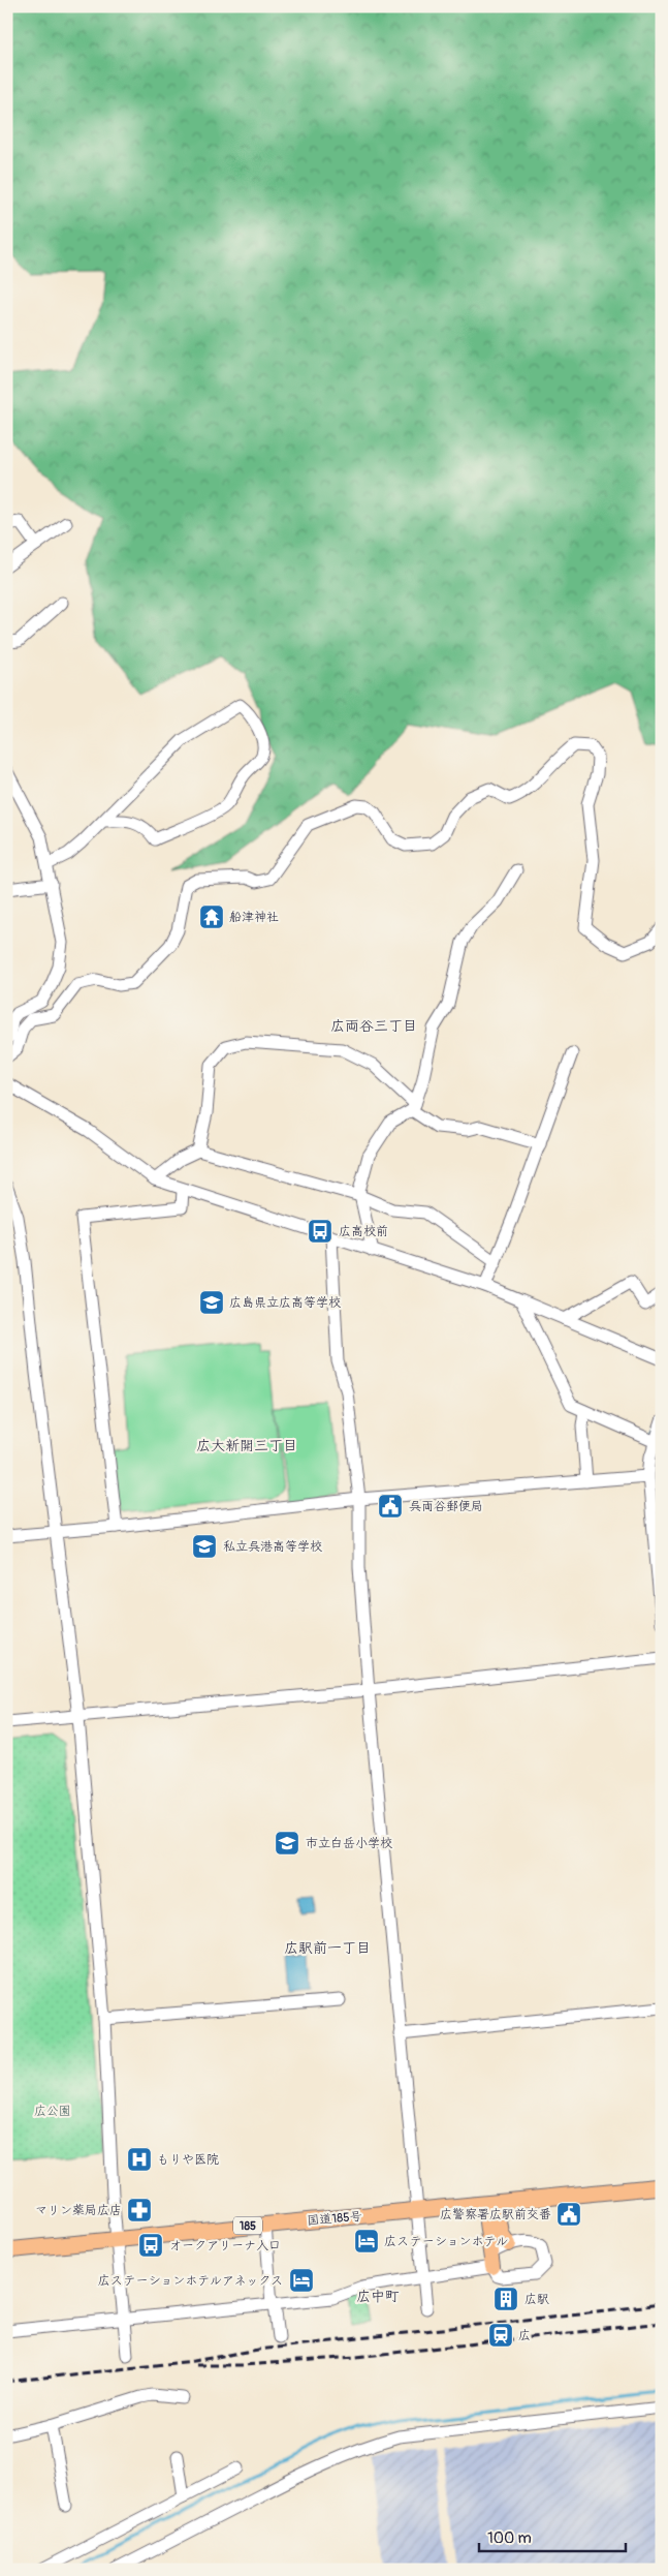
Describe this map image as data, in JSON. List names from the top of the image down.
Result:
{
  "streets": {
    "highway": ["国道185号", "185"]
  },
  "districts": [
    "広両谷三丁目",
    "広大新開三丁目",
    "広駅前一丁目",
    "広中町"
  ],
  "parks": ["広公園"],
  "places": {
    "temple": ["船津神社"],
    "bus stop": ["広高校前", "オークアリーナ入口"],
    "school or university": ["広島県立広高等学校", "私立呉港高等学校", "市立白岳小学校"],
    "public building": ["呉両谷郵便局", "広警察署広駅前交番"],
    "hospital": ["もりや医院"],
    "pharmacy": ["マリン薬局広店"],
    "hotel": ["広ステーションホテル", "広ステーションホテルアネックス"],
    "building": ["広駅"],
    "station": ["広"]
  },
  "scale_bar": "100 m"
}
